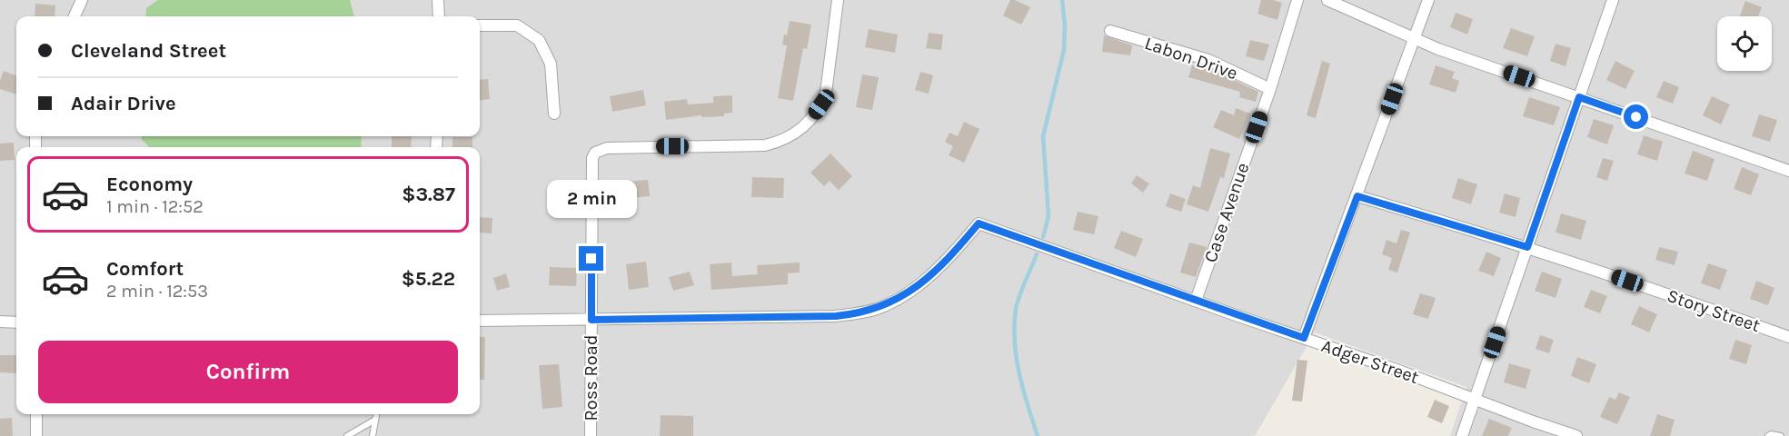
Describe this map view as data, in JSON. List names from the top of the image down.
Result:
{
  "streets": {
    "street": [
      "Labon Drive",
      "Case Avenue",
      "Story Street",
      "Adger Street",
      "Ross Road"
    ]
  },
  "crossings": [
    ["Labon Drive", "Case Avenue"],
    ["Case Avenue", "Adger Street"],
    ["Adger Street", "Ross Road"]
  ],
  "page": {
    "banner": ["Cleveland Street", "Adair Drive"],
    "list": [
      {
        "name": "Economy",
        "note": "1 min · 12:52",
        "value": "$3.87"
      },
      {
        "name": "Comfort",
        "note": "2 min · 12:53",
        "value": "$5.22"
      }
    ],
    "bubble": "2 min",
    "buttons": "Confirm"
  }
}
